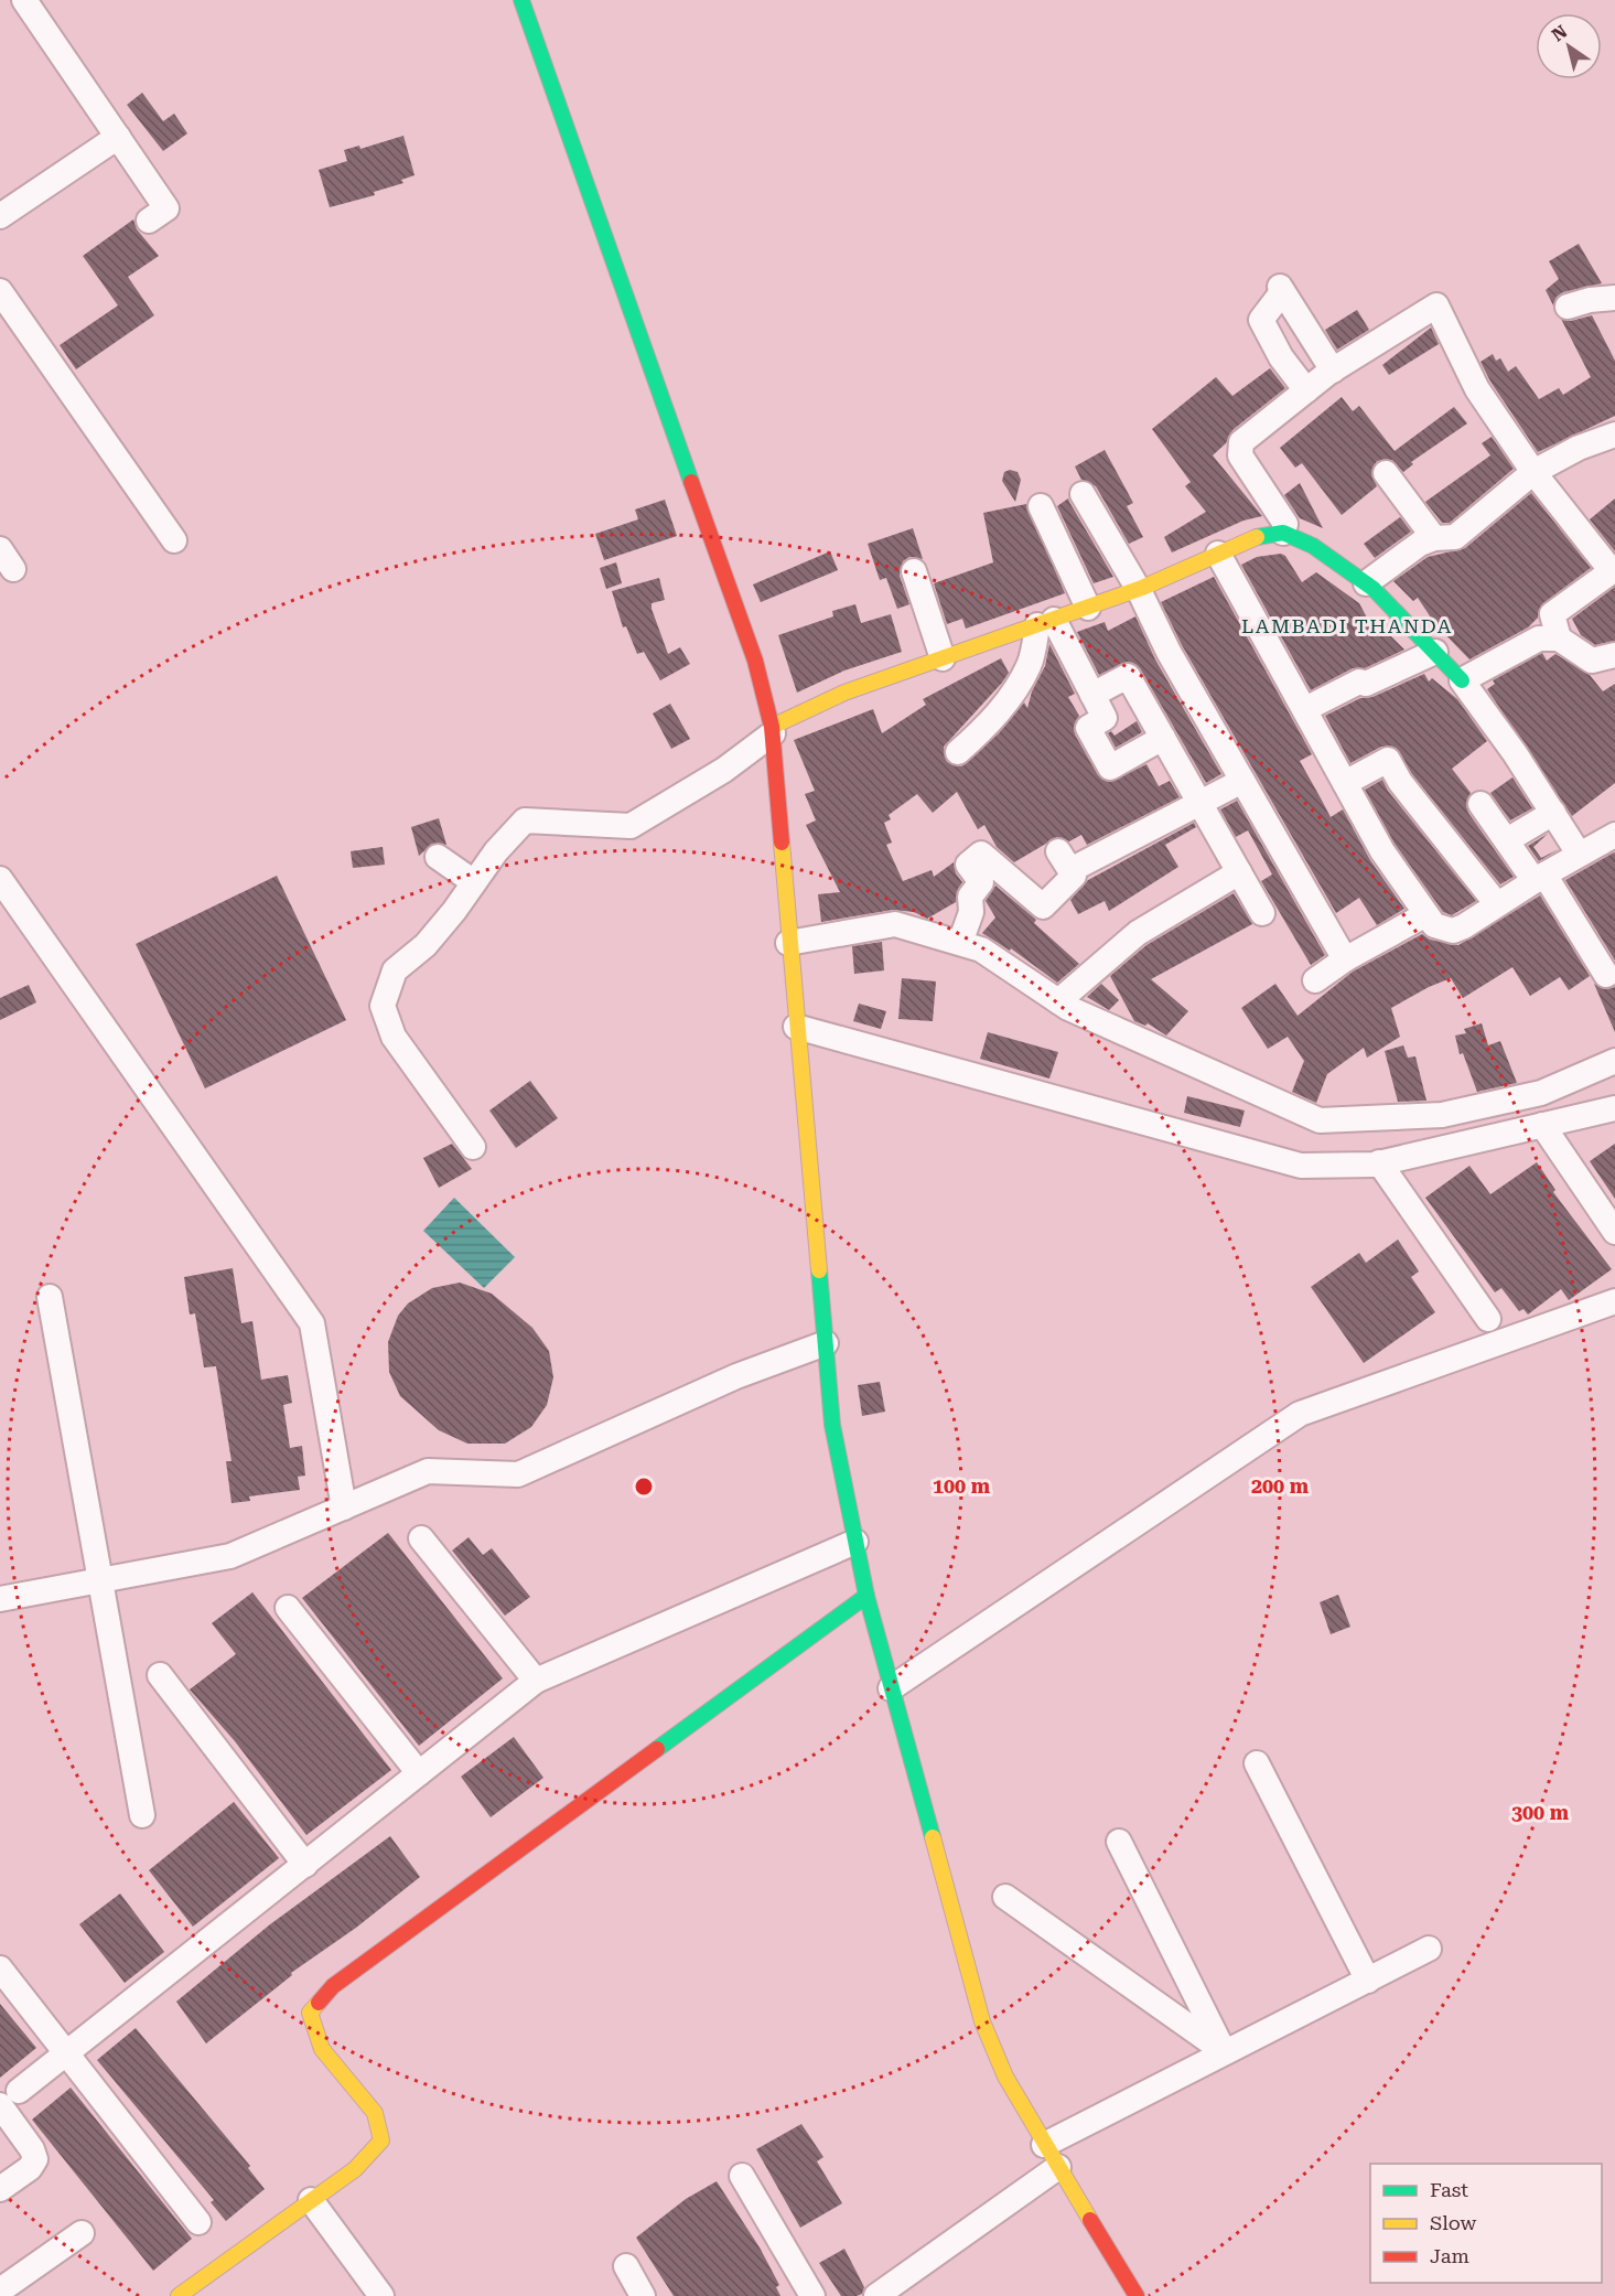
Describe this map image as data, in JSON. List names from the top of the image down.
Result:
{
  "districts": ["LAMBADI THANDA"],
  "legend": ["Fast", "Slow", "Jam"],
  "north": "top left",
  "rings": ["100 m", "200 m", "300 m"]
}
